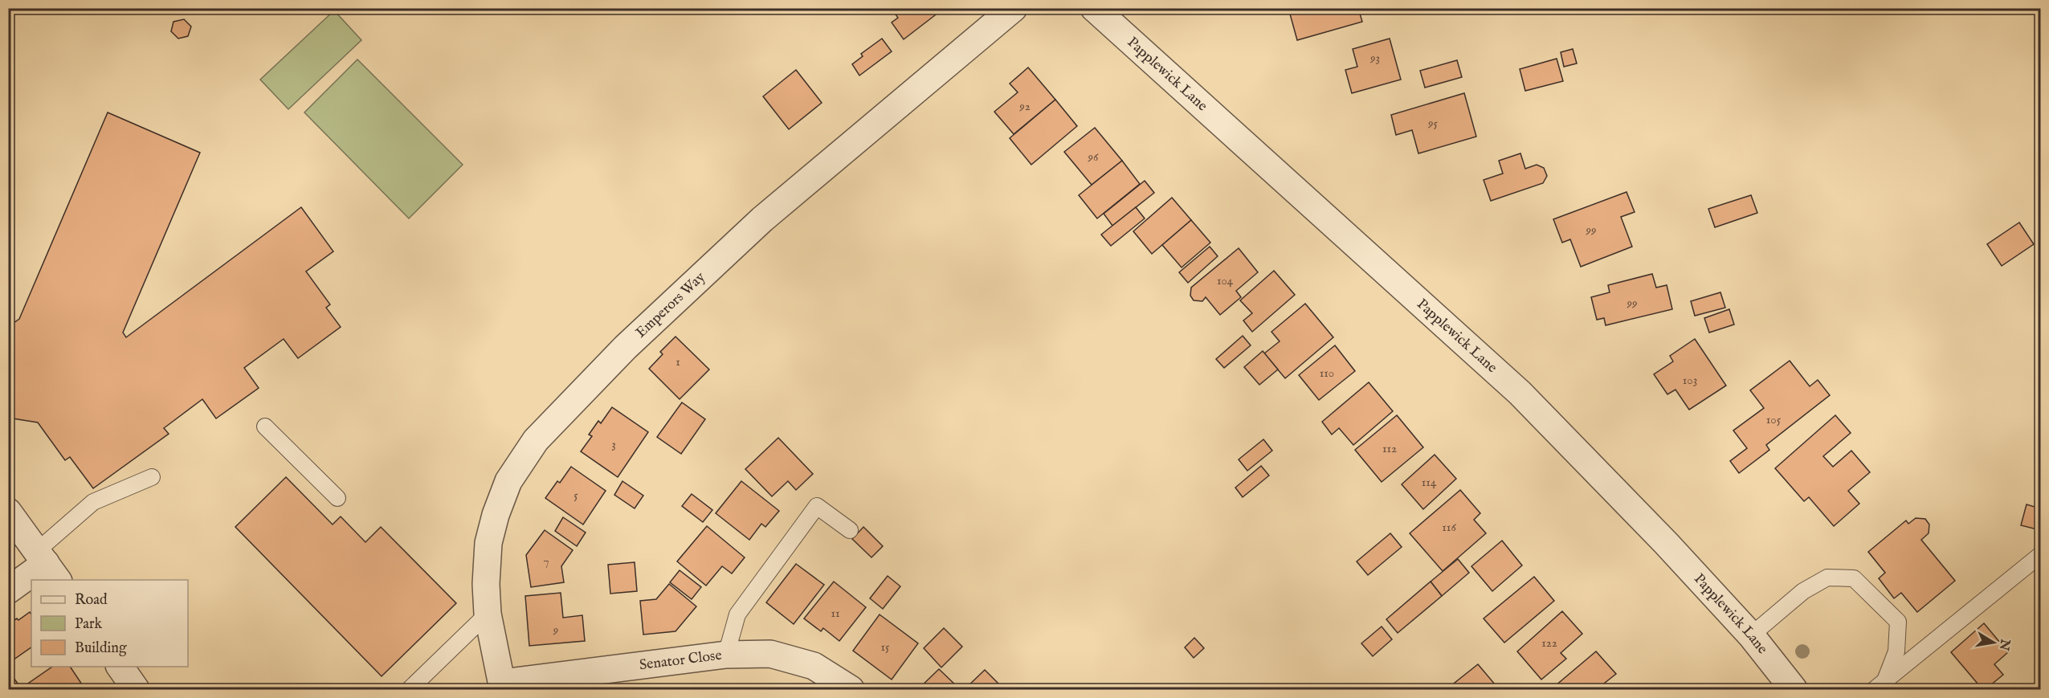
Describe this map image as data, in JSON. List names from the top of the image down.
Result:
{
  "streets": {
    "street": ["Papplewick Lane", "Emperors Way", "Senator Close"]
  },
  "crossings": [
    ["Emperors Way", "Senator Close"]
  ],
  "house_numbers": [
    "93",
    "92",
    "95",
    "96",
    "99",
    "104",
    "99",
    "1",
    "110",
    "103",
    "105",
    "3",
    "112",
    "114",
    "5",
    "116",
    "7",
    "11",
    "9",
    "122",
    "15"
  ],
  "legend": ["Road", "Park", "Building"],
  "north": "right"
}
